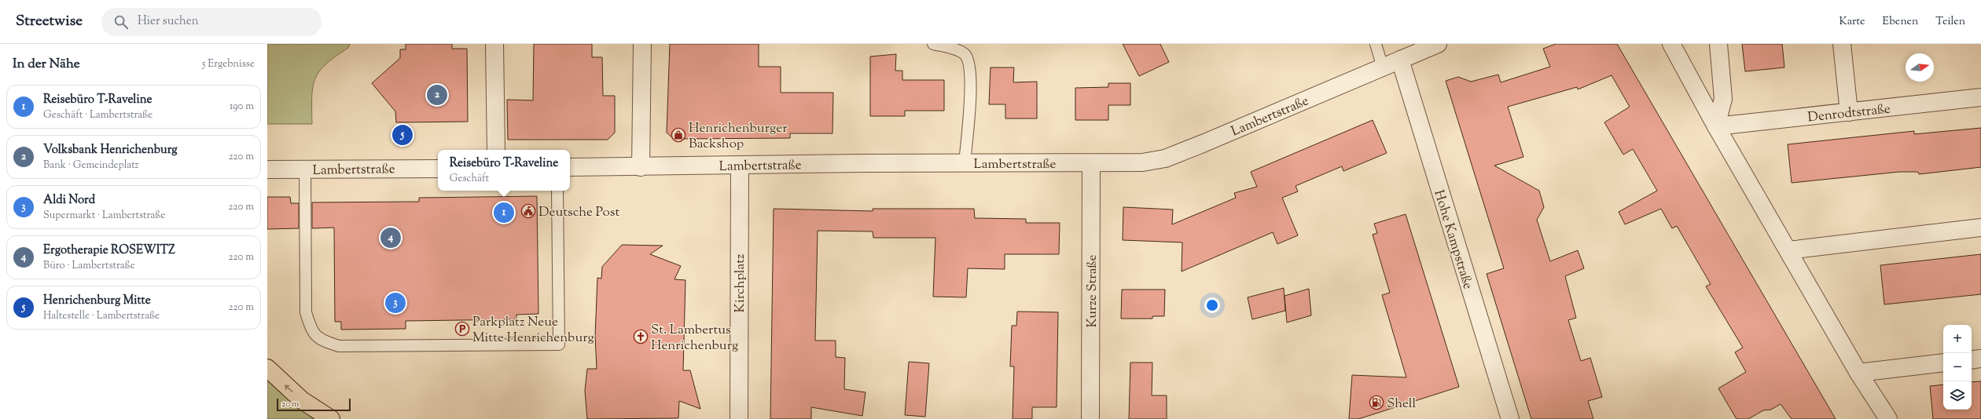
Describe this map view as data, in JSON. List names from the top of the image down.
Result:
{
  "streets": {
    "street": [
      "Denrodtstraße",
      "Lambertstraße",
      "Hohe Kampstraße",
      "Kirchplatz",
      "Kurze Straße"
    ]
  },
  "crossings": [
    ["Lambertstraße", "Hohe Kampstraße"],
    ["Lambertstraße", "Kirchplatz"],
    ["Lambertstraße", "Kurze Straße"]
  ],
  "places": {
    "shop": ["Henrichenburger Backshop"],
    "public building": ["Deutsche Post"],
    "parking": ["Parkplatz Neue Mitte Henrichenburg"],
    "church": ["St. Lambertus Henrichenburg"],
    "fuel station": ["Shell"]
  },
  "scale_bar": "20 m",
  "north": "right",
  "page": {
    "header": "Streetwise",
    "search": "Hier suchen",
    "nav": ["Karte", "Ebenen", "Teilen"],
    "heading": ["In der Nähe", "5 Ergebnisse"],
    "pins": [
      "2",
      "5",
      "1",
      "4",
      "3"
    ],
    "list": [
      {
        "mark": "1",
        "name": "Reisebüro T-Raveline",
        "note": "Geschäft · Lambertstraße",
        "value": "190 m"
      },
      {
        "mark": "2",
        "name": "Volksbank Henrichenburg",
        "note": "Bank · Gemeindeplatz",
        "value": "220 m"
      },
      {
        "mark": "3",
        "name": "Aldi Nord",
        "note": "Supermarkt · Lambertstraße",
        "value": "220 m"
      },
      {
        "mark": "4",
        "name": "Ergotherapie ROSEWITZ",
        "note": "Büro · Lambertstraße",
        "value": "220 m"
      },
      {
        "mark": "5",
        "name": "Henrichenburg Mitte",
        "note": "Haltestelle · Lambertstraße",
        "value": "220 m"
      }
    ],
    "popup": ["Reisebüro T-Raveline", "Geschäft"],
    "map_buttons": ["+", "−"],
    "scale": "20 m"
  }
}
